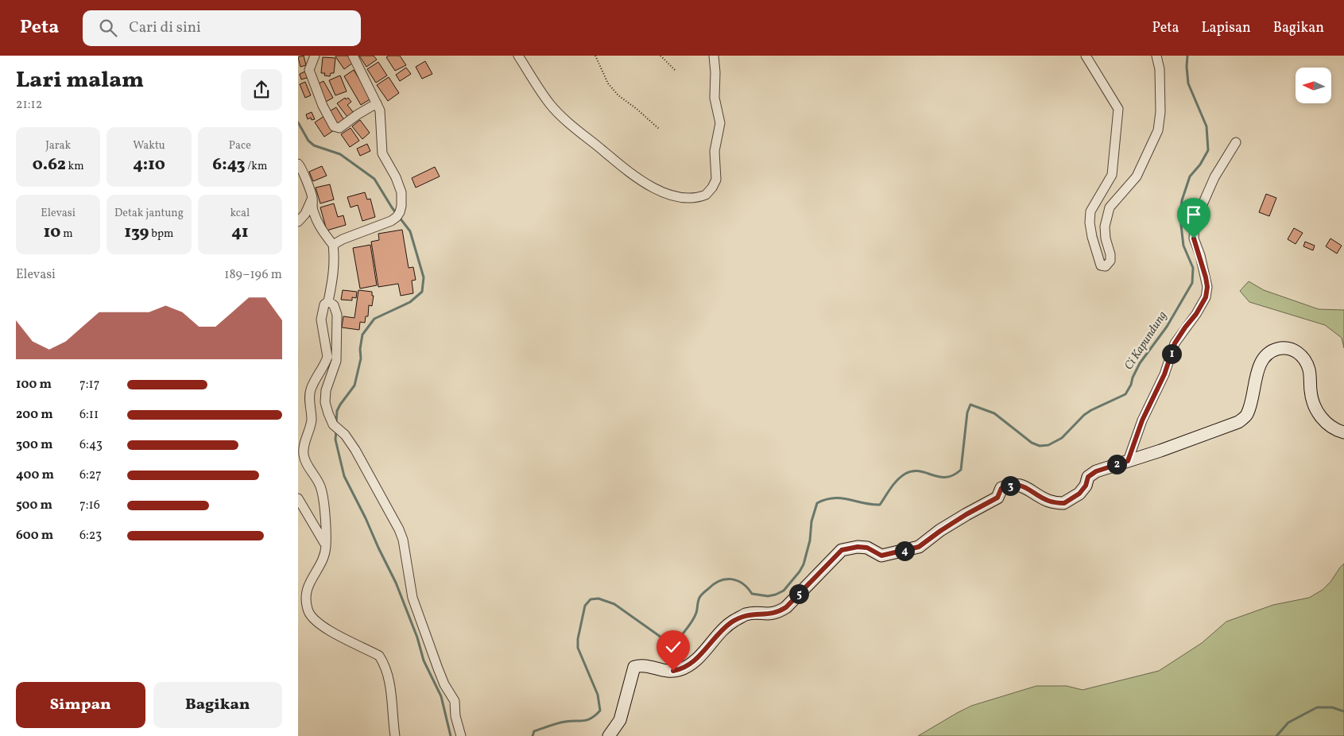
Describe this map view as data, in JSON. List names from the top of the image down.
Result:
{
  "water": ["Ci Kapundung"],
  "north": "left",
  "page": {
    "header": "Peta",
    "search": "Cari di sini",
    "nav": ["Peta", "Lapisan", "Bagikan"],
    "heading": ["Lari malam", "21:12"],
    "stats": [
      ["Jarak", "0.62 km"],
      ["Waktu", "4:10"],
      ["Pace", "6:43 /km"],
      ["Elevasi", "10 m"],
      ["Detak jantung", "139 bpm"],
      ["kcal", "41"]
    ],
    "chart": ["Elevasi", "189–196 m"],
    "pins": [
      "1",
      "2",
      "3",
      "4",
      "5"
    ],
    "list": [
      {
        "name": "100 m",
        "note": "7:17"
      },
      {
        "name": "200 m",
        "note": "6:11"
      },
      {
        "name": "300 m",
        "note": "6:43"
      },
      {
        "name": "400 m",
        "note": "6:27"
      },
      {
        "name": "500 m",
        "note": "7:16"
      },
      {
        "name": "600 m",
        "note": "6:23"
      }
    ],
    "buttons": ["Simpan", "Bagikan"]
  }
}
